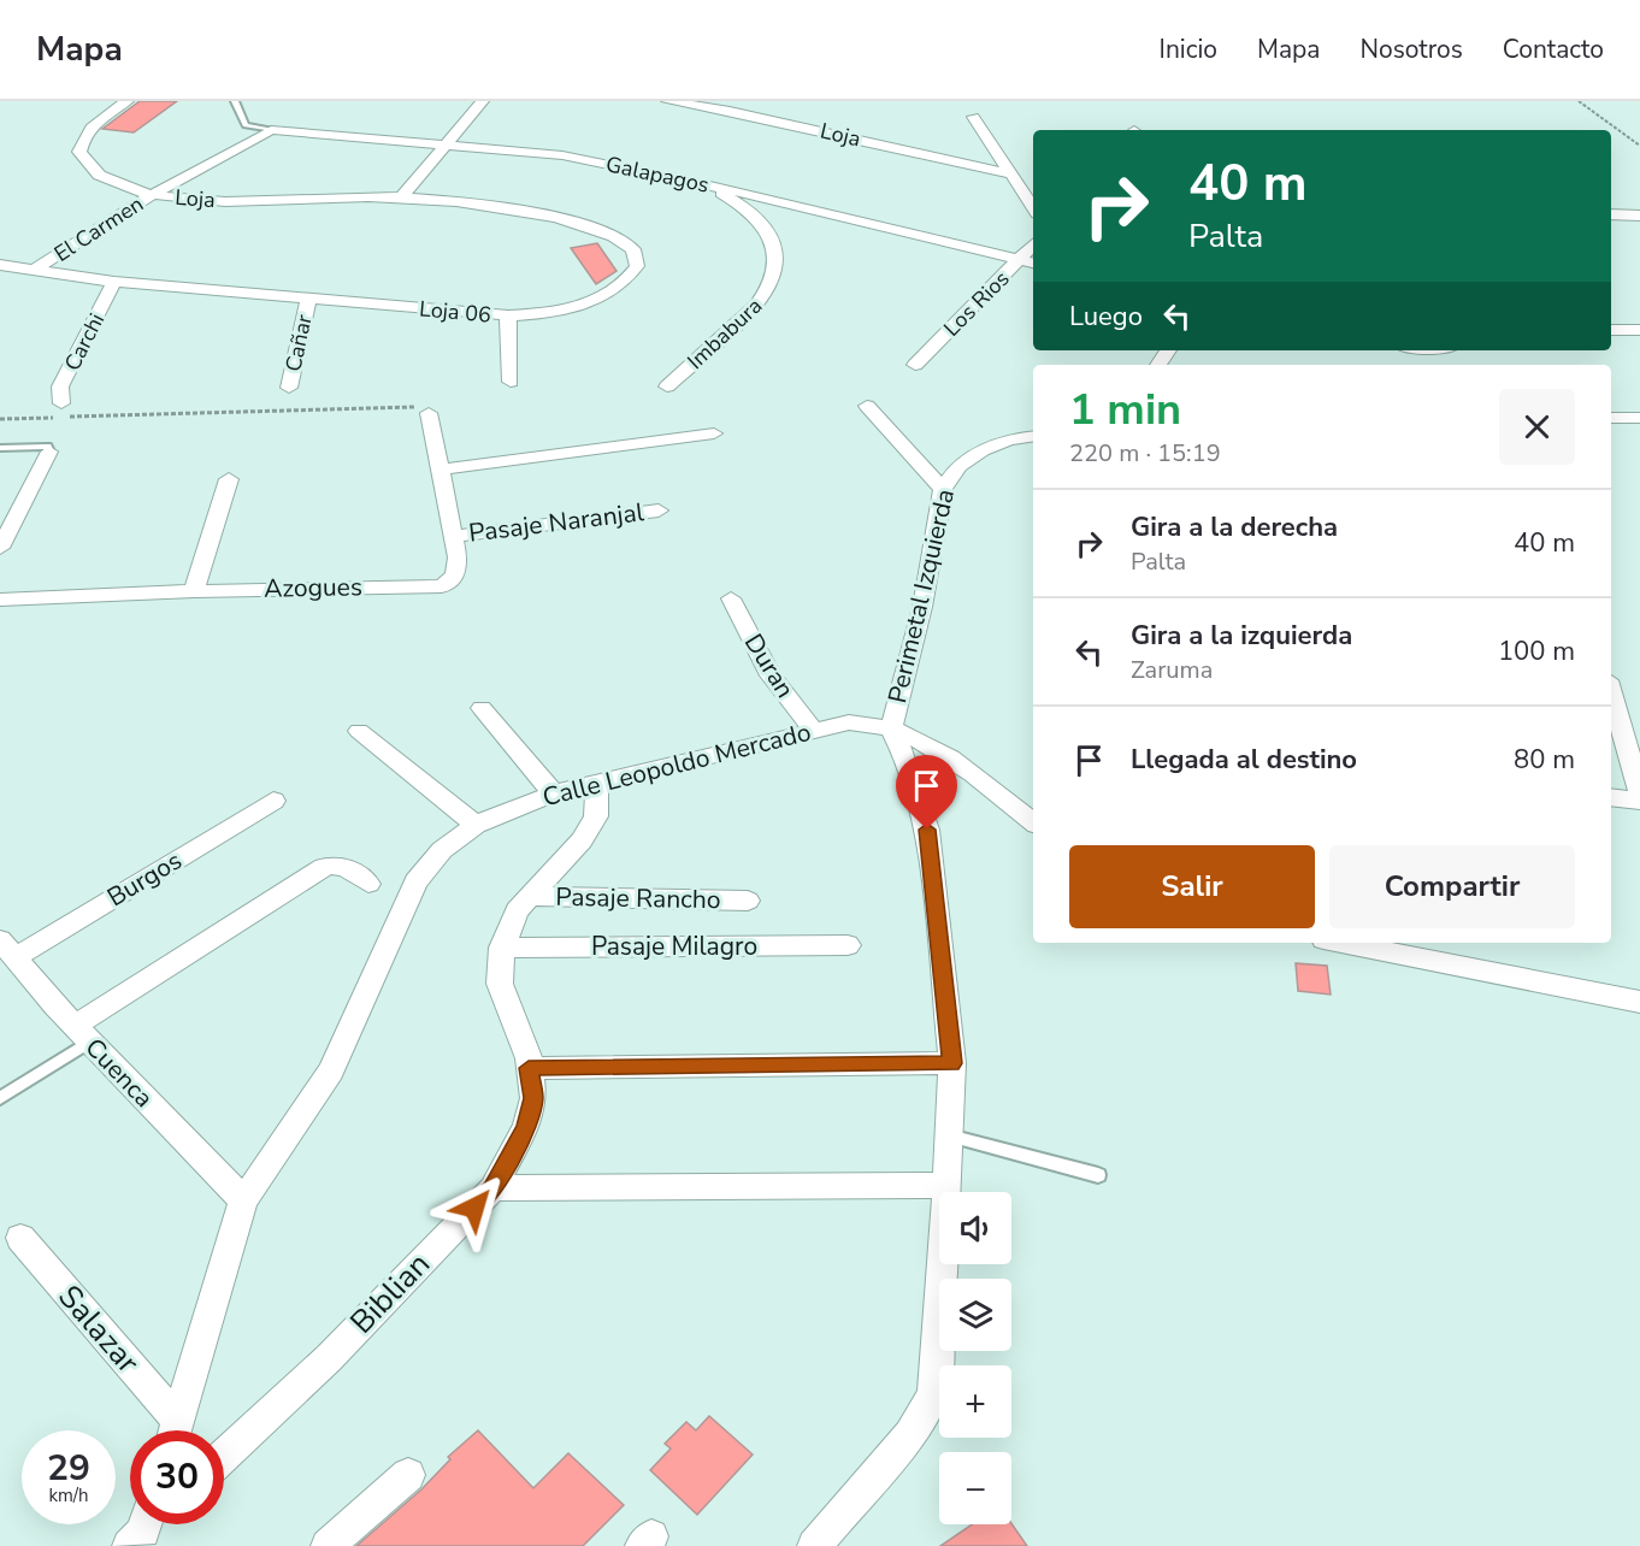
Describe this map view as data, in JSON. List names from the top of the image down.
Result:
{
  "streets": {
    "street": [
      "Loja",
      "Galapagos",
      "El Carmen",
      "Los Rios",
      "Loja 06",
      "Imbabura",
      "Carchi",
      "Cañar",
      "Pasaje Naranjal",
      "Azogues",
      "Perimetal Izquierda",
      "Duran",
      "Calle Leopoldo Mercado",
      "Burgos",
      "Pasaje Rancho",
      "Pasaje Milagro",
      "Cuenca",
      "Biblian",
      "Salazar"
    ]
  },
  "crossings": [
    ["Loja", "El Carmen"],
    ["Loja", "Loja 06"],
    ["Galapagos", "El Carmen"],
    ["Galapagos", "Los Rios"],
    ["Galapagos", "Imbabura"],
    ["El Carmen", "Loja 06"],
    ["Loja 06", "Carchi"],
    ["Loja 06", "Cañar"],
    ["Pasaje Naranjal", "Azogues"],
    ["Perimetal Izquierda", "Calle Leopoldo Mercado"],
    ["Duran", "Calle Leopoldo Mercado"],
    ["Calle Leopoldo Mercado", "Cuenca"],
    ["Calle Leopoldo Mercado", "Biblian"],
    ["Burgos", "Cuenca"],
    ["Pasaje Rancho", "Biblian"],
    ["Pasaje Milagro", "Biblian"]
  ],
  "page": {
    "header": "Mapa",
    "nav": [
      "Inicio",
      "Mapa",
      "Nosotros",
      "Contacto"
    ],
    "turn": ["40 m", "Palta"],
    "then": "Luego",
    "heading": ["1 min", "220 m · 15:19"],
    "list": [
      {
        "name": "Gira a la derecha",
        "note": "Palta",
        "value": "40 m"
      },
      {
        "name": "Gira a la izquierda",
        "note": "Zaruma",
        "value": "100 m"
      },
      {
        "name": "Llegada al destino",
        "value": "80 m"
      }
    ],
    "buttons": ["Salir", "Compartir"],
    "map_buttons": ["+", "−"],
    "speed": "29 km/h",
    "limit": "30"
  }
}
